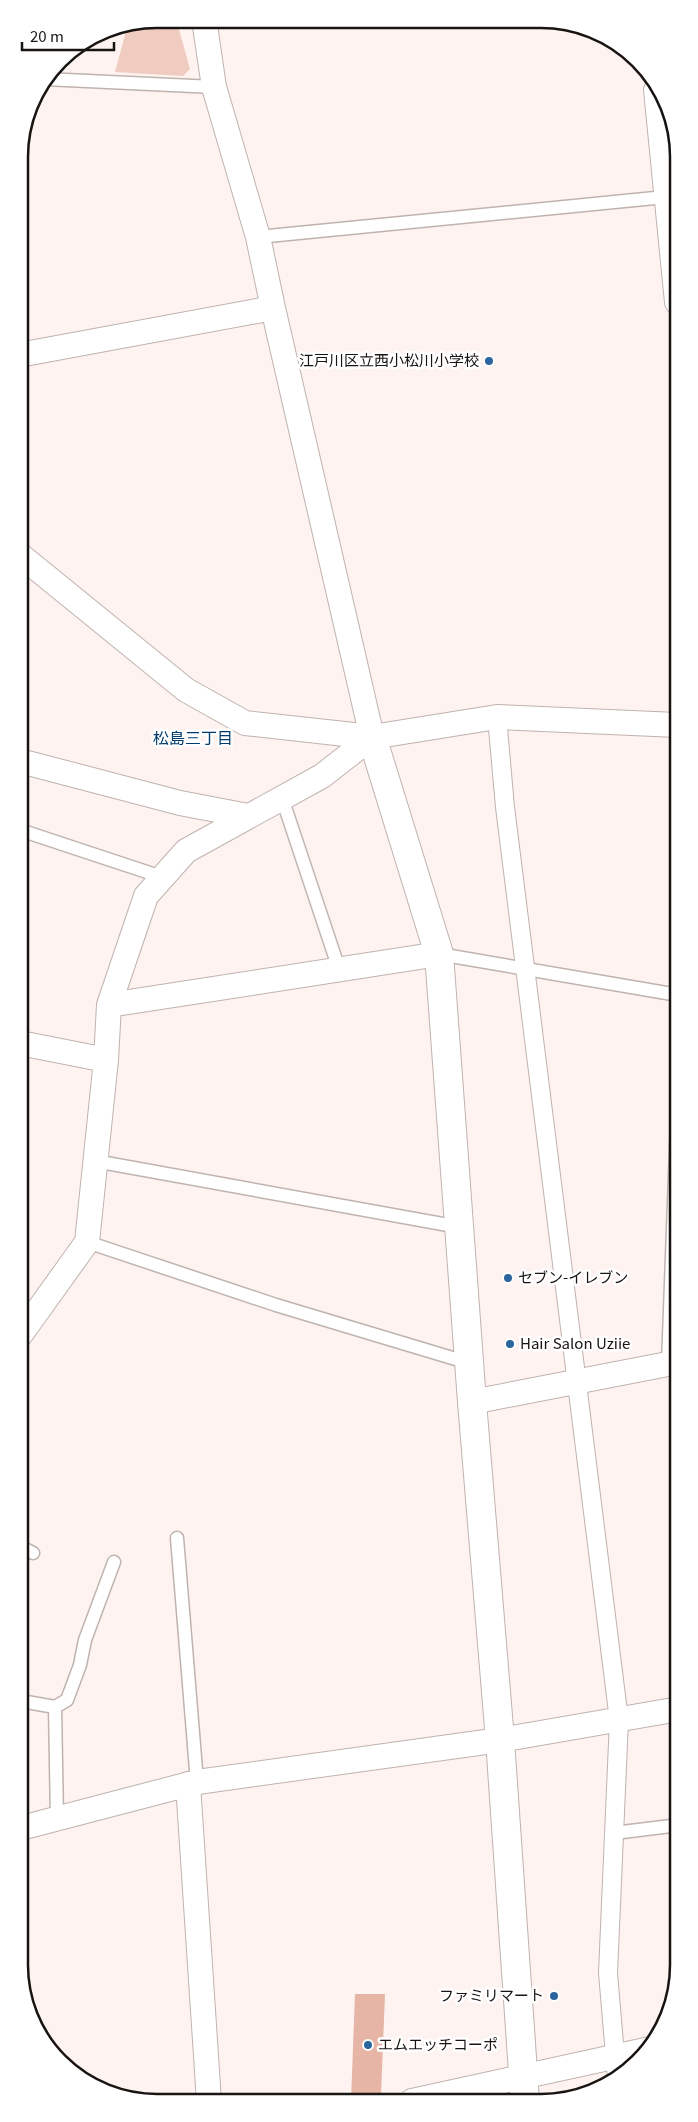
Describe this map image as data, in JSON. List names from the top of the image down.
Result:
{
  "districts": ["松島三丁目"],
  "places": [
    "江戸川区立西小松川小学校",
    "セブン-イレブン",
    "Hair Salon Uziie",
    "ファミリマート",
    "エムエッチコーポ"
  ],
  "scale_bar": "20 m"
}
